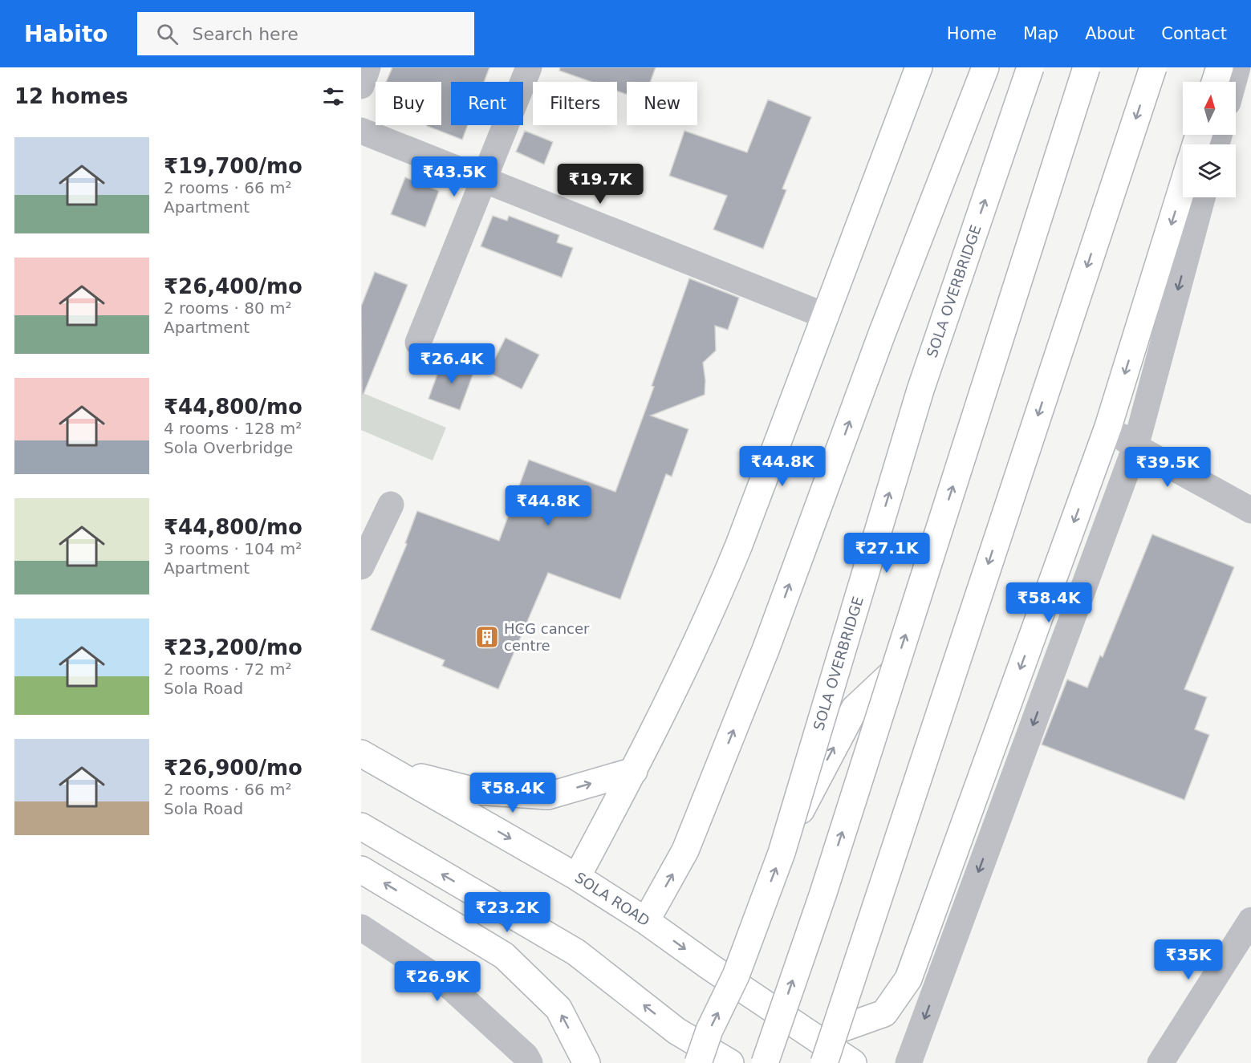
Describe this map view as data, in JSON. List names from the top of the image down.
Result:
{
  "streets": {
    "main road": ["SOLA OVERBRIDGE", "SOLA ROAD"]
  },
  "places": {
    "building": ["HCG cancer centre"]
  },
  "north": "top",
  "page": {
    "header": "Habito",
    "search": "Search here",
    "nav": [
      "Home",
      "Map",
      "About",
      "Contact"
    ],
    "heading": "12 homes",
    "chip": [
      "Buy",
      "Rent",
      "Filters",
      "New"
    ],
    "list": [
      {
        "name": "₹19,700/mo",
        "note": "2 rooms · 66 m² · Apartment"
      },
      {
        "name": "₹26,400/mo",
        "note": "2 rooms · 80 m² · Apartment"
      },
      {
        "name": "₹44,800/mo",
        "note": "4 rooms · 128 m² · Sola Overbridge"
      },
      {
        "name": "₹44,800/mo",
        "note": "3 rooms · 104 m² · Apartment"
      },
      {
        "name": "₹23,200/mo",
        "note": "2 rooms · 72 m² · Sola Road"
      },
      {
        "name": "₹26,900/mo",
        "note": "2 rooms · 66 m² · Sola Road"
      }
    ],
    "price": [
      "₹43.5K",
      "₹19.7K",
      "₹26.4K",
      "₹44.8K",
      "₹39.5K",
      "₹44.8K",
      "₹27.1K",
      "₹58.4K",
      "₹58.4K",
      "₹23.2K",
      "₹35K",
      "₹26.9K"
    ]
  }
}
